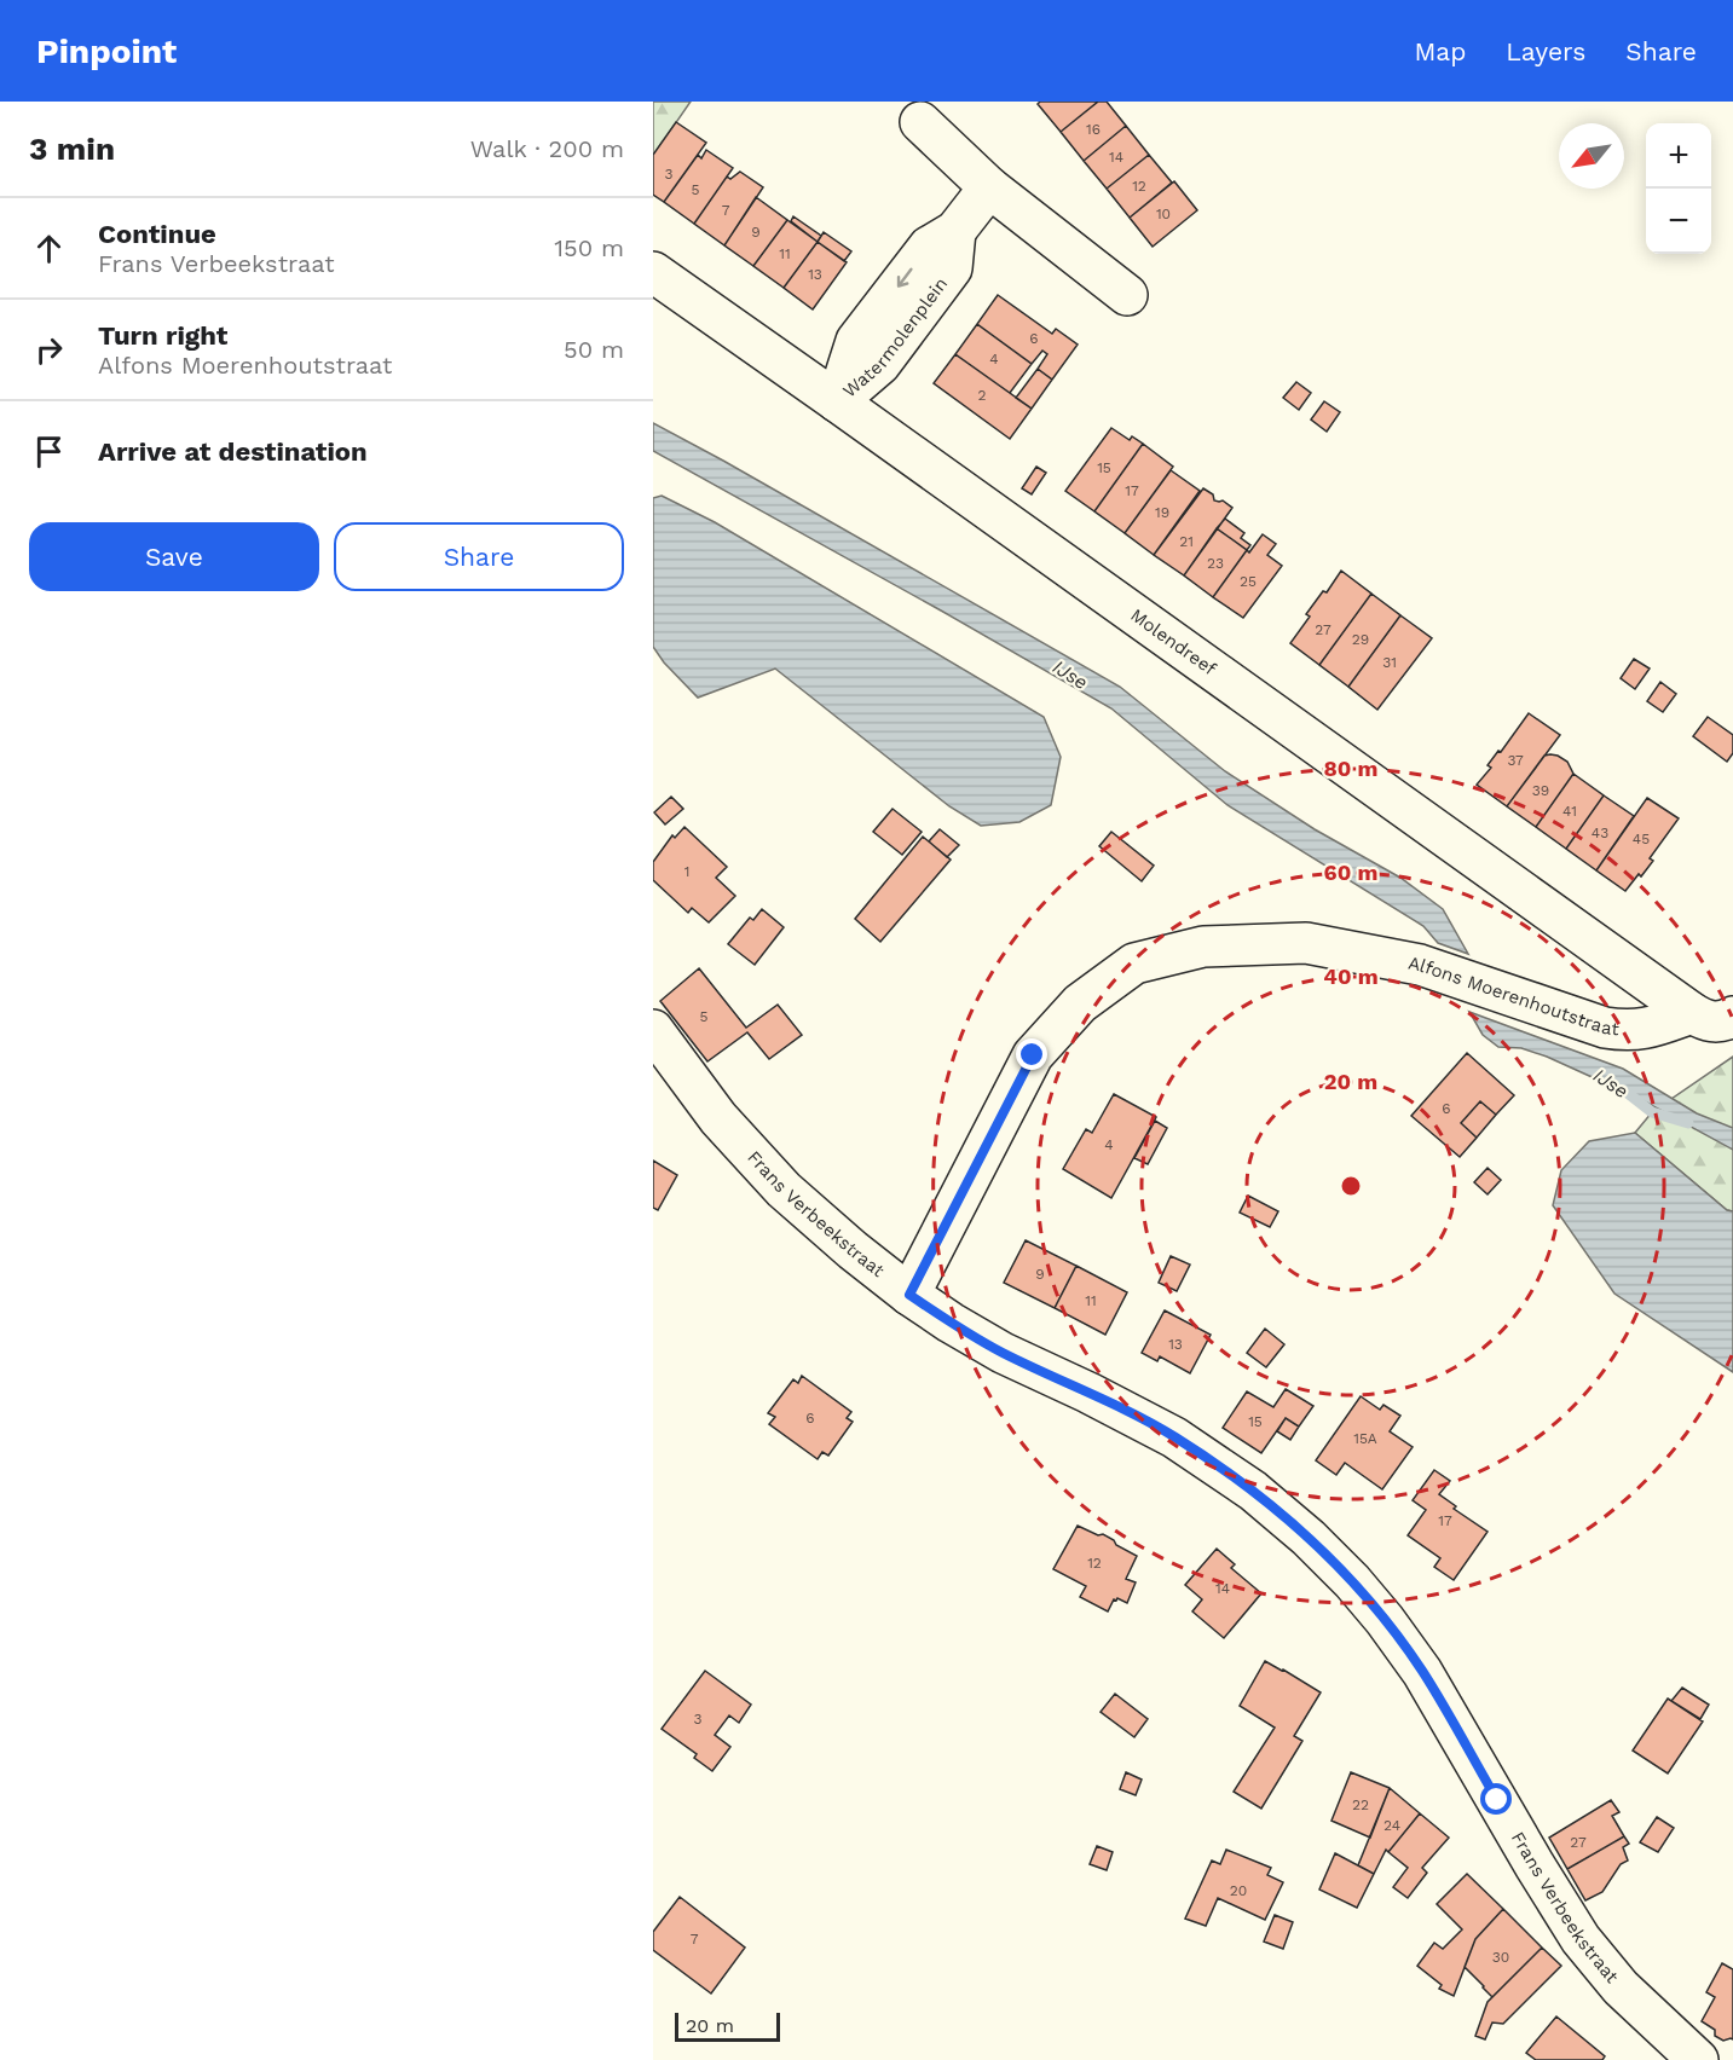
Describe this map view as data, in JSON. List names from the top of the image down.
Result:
{
  "streets": {
    "street": [
      "Watermolenplein",
      "Molendreef",
      "Alfons Moerenhoutstraat",
      "Frans Verbeekstraat"
    ]
  },
  "crossings": [
    ["Watermolenplein", "Molendreef"],
    ["Molendreef", "Alfons Moerenhoutstraat"],
    ["Alfons Moerenhoutstraat", "Frans Verbeekstraat"]
  ],
  "water": ["IJse"],
  "house_numbers": [
    "16",
    "14",
    "3",
    "12",
    "5",
    "7",
    "10",
    "9",
    "11",
    "13",
    "6",
    "4",
    "2",
    "15",
    "17",
    "19",
    "21",
    "23",
    "25",
    "27",
    "29",
    "31",
    "37",
    "39",
    "41",
    "43",
    "45",
    "1",
    "5",
    "6",
    "4",
    "9",
    "11",
    "13",
    "6",
    "15",
    "15A",
    "17",
    "12",
    "14",
    "3",
    "22",
    "24",
    "27",
    "20",
    "7",
    "30"
  ],
  "scale_bar": "20 m",
  "north": "bottom left",
  "page": {
    "header": "Pinpoint",
    "nav": ["Map", "Layers", "Share"],
    "heading": ["3 min", "Walk · 200 m"],
    "map_buttons": ["+", "−"],
    "list": [
      ["Continue", "Frans Verbeekstraat", "150 m"],
      ["Turn right", "Alfons Moerenhoutstraat", "50 m"],
      "Arrive at destination"
    ],
    "buttons": ["Save", "Share"],
    "scale": "20 m"
  },
  "rings": [
    "80 m",
    "60 m",
    "40 m",
    "20 m"
  ]
}
